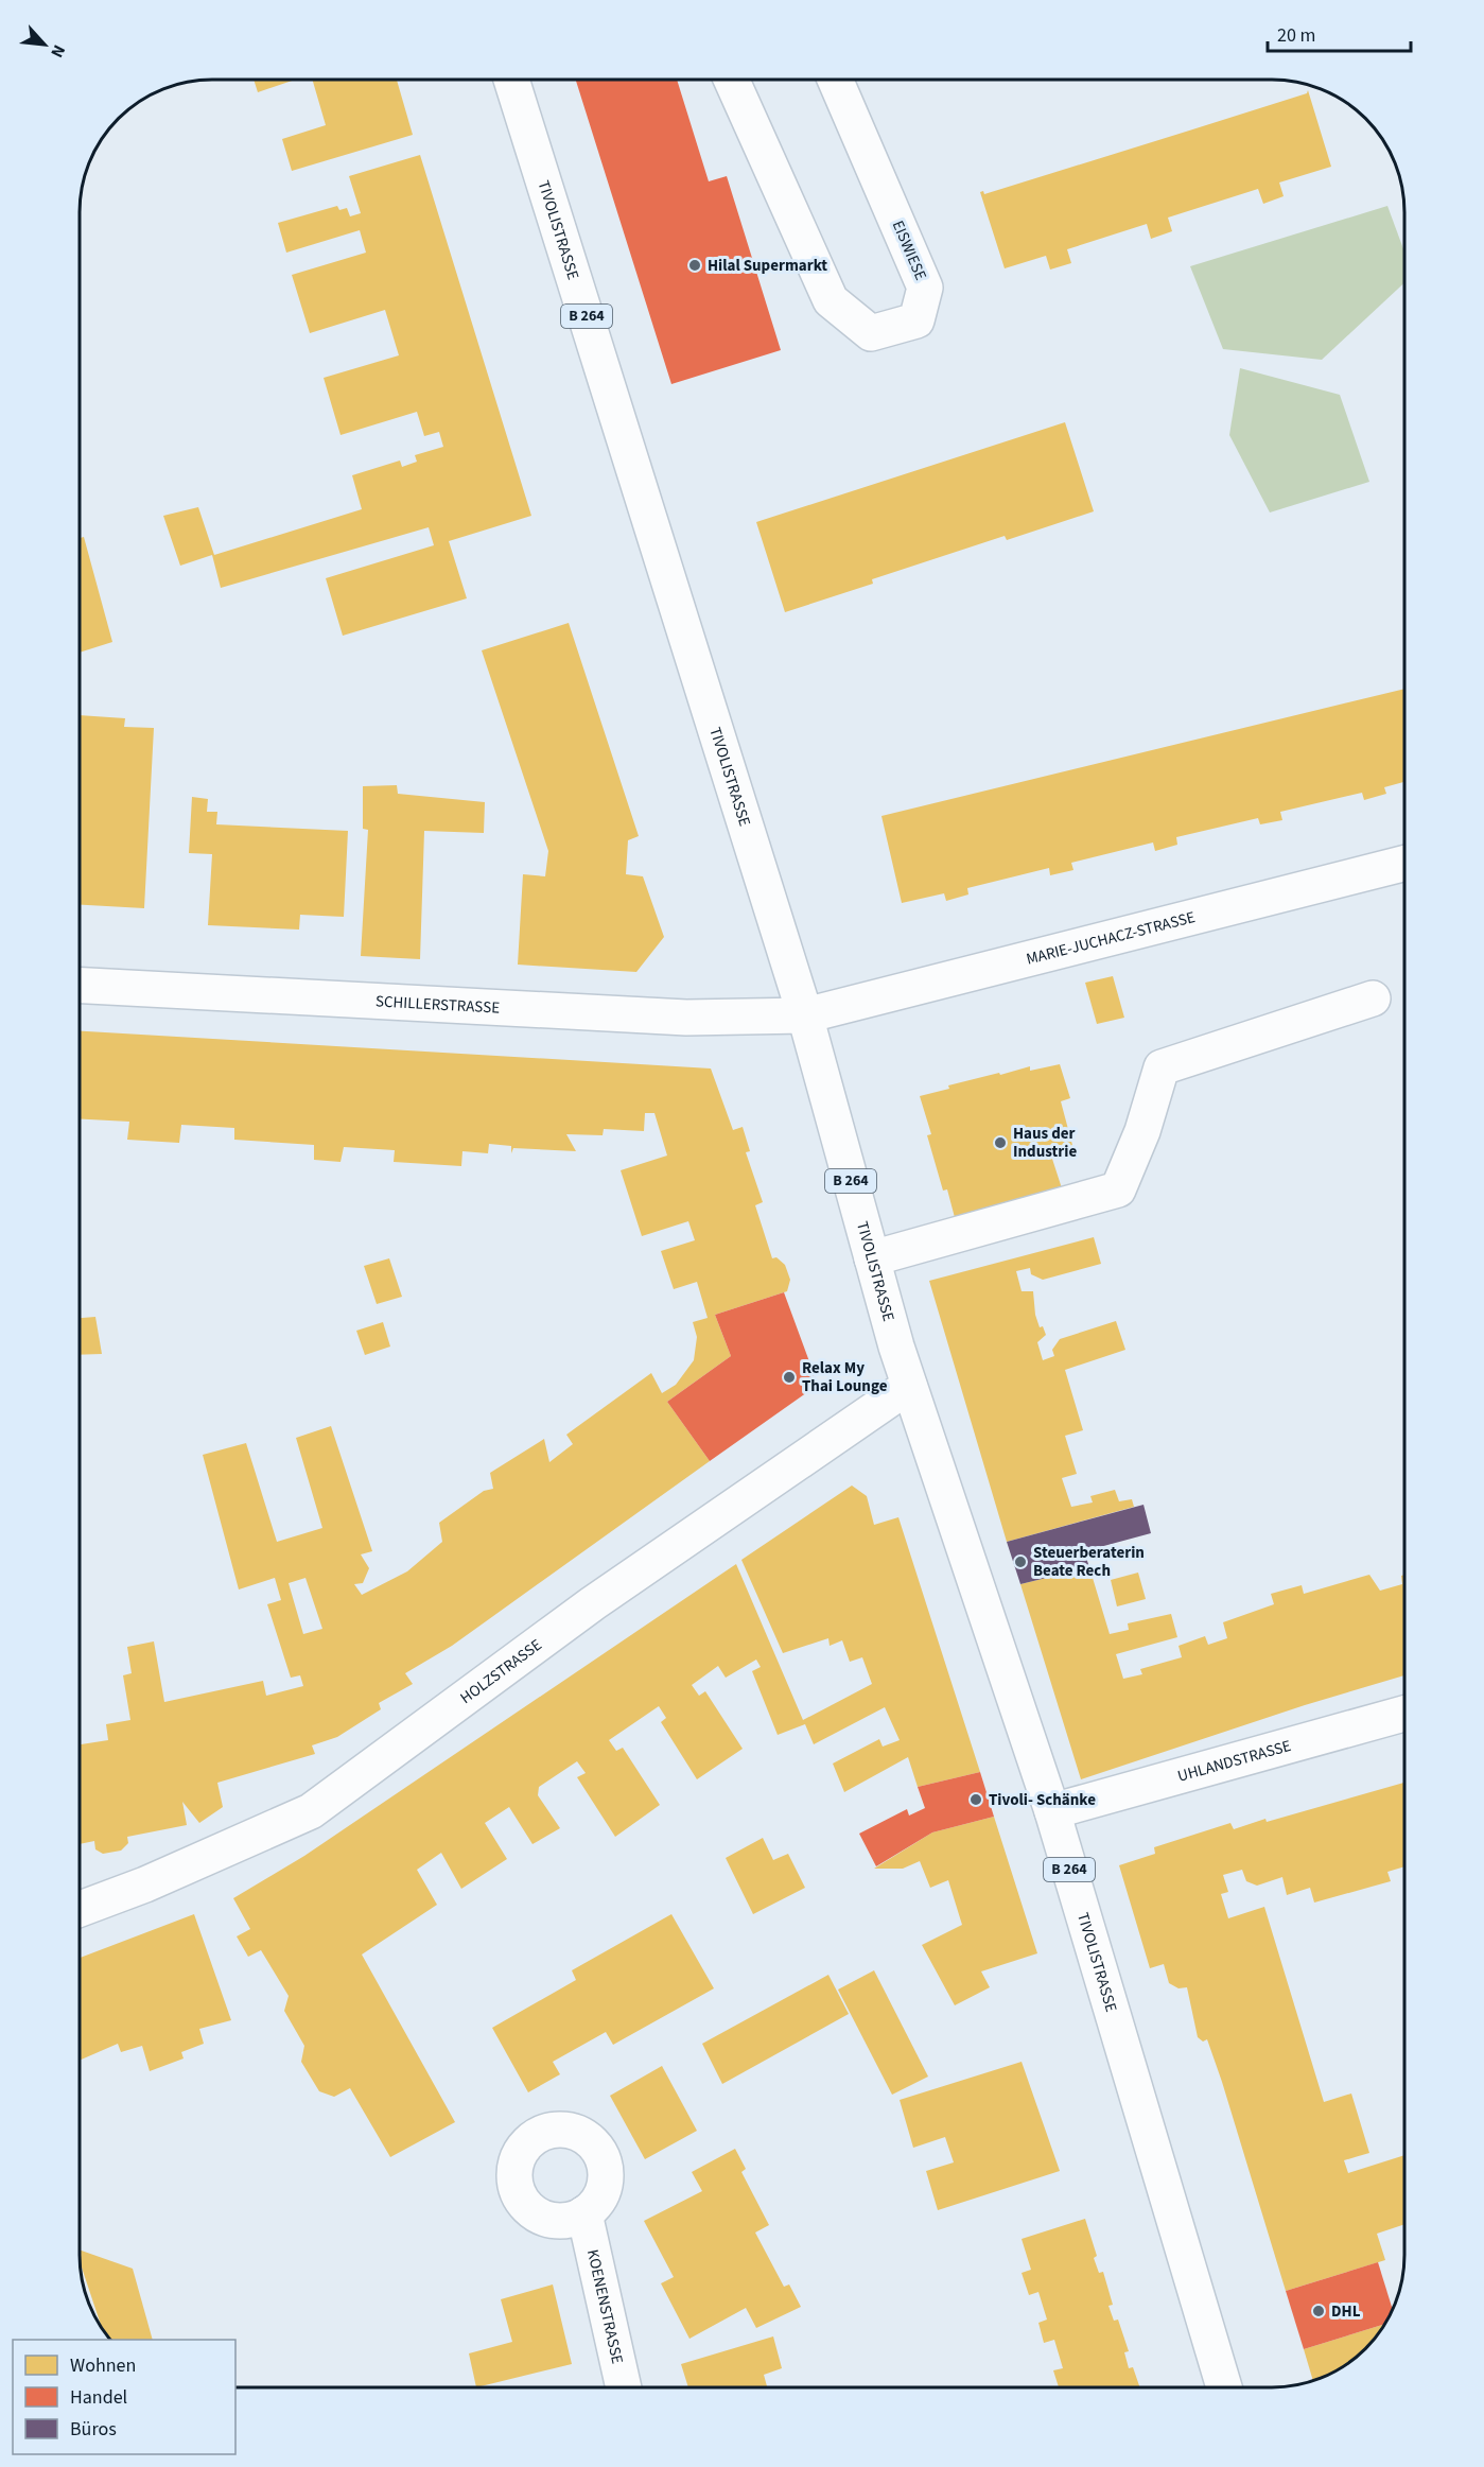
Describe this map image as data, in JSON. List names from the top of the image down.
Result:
{
  "streets": {
    "street": [
      "TIVOLISTRASSE",
      "EISWIESE",
      "B 264",
      "MARIE-JUCHACZ-STRASSE",
      "SCHILLERSTRASSE",
      "HOLZSTRASSE",
      "UHLANDSTRASSE",
      "KOENENSTRASSE"
    ]
  },
  "crossings": [
    ["TIVOLISTRASSE", "MARIE-JUCHACZ-STRASSE"],
    ["TIVOLISTRASSE", "SCHILLERSTRASSE"],
    ["TIVOLISTRASSE", "HOLZSTRASSE"],
    ["TIVOLISTRASSE", "UHLANDSTRASSE"],
    ["MARIE-JUCHACZ-STRASSE", "SCHILLERSTRASSE"]
  ],
  "places": [
    "Hilal Supermarkt",
    "Haus der Industrie",
    "Relax My Thai Lounge",
    "Steuerberaterin Beate Rech",
    "Tivoli- Schänke",
    "DHL"
  ],
  "legend": ["Wohnen", "Handel", "Büros"],
  "scale_bar": "20 m",
  "north": "bottom right"
}
